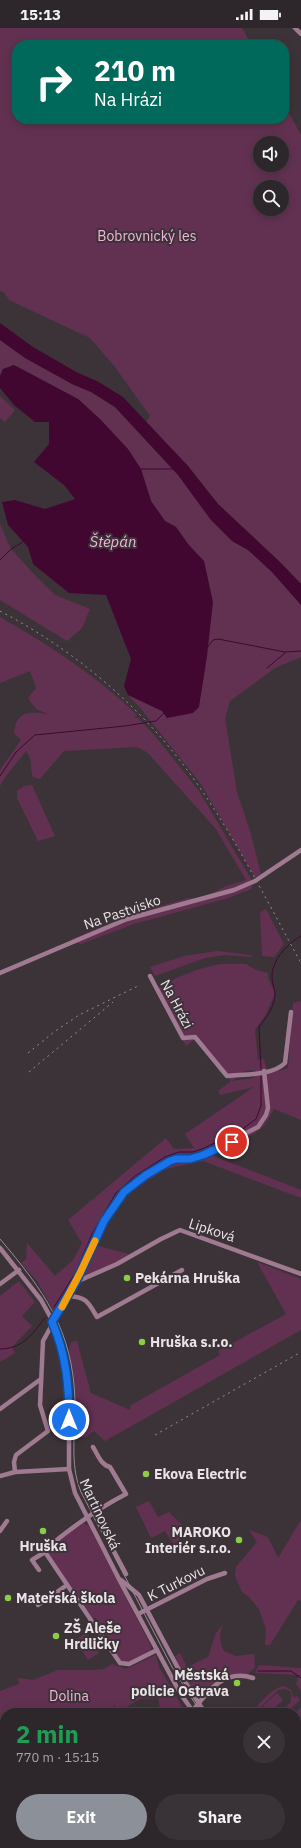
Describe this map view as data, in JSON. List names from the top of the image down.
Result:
{
  "streets": {
    "street": [
      "Na Pastvisko",
      "Na Hrázi",
      "Lipková",
      "Martinovská",
      "K Turkovu"
    ]
  },
  "crossings": [
    ["Martinovská", "K Turkovu"]
  ],
  "water": ["Štěpán"],
  "parks": ["Bobrovnický les", "Dolina"],
  "places": [
    "Pekárna Hruška",
    "Hruška s.r.o.",
    "Ekova Electric",
    "Hruška",
    "MAROKO Interiér s.r.o.",
    "Mateřská škola",
    "ZŠ Aleše Hrdličky",
    "Městská policie Ostrava"
  ],
  "page": {
    "status": "15:13",
    "turn": ["210 m", "Na Hrázi"],
    "heading": ["2 min", "770 m · 15:15"],
    "buttons": ["Exit", "Share"]
  }
}
